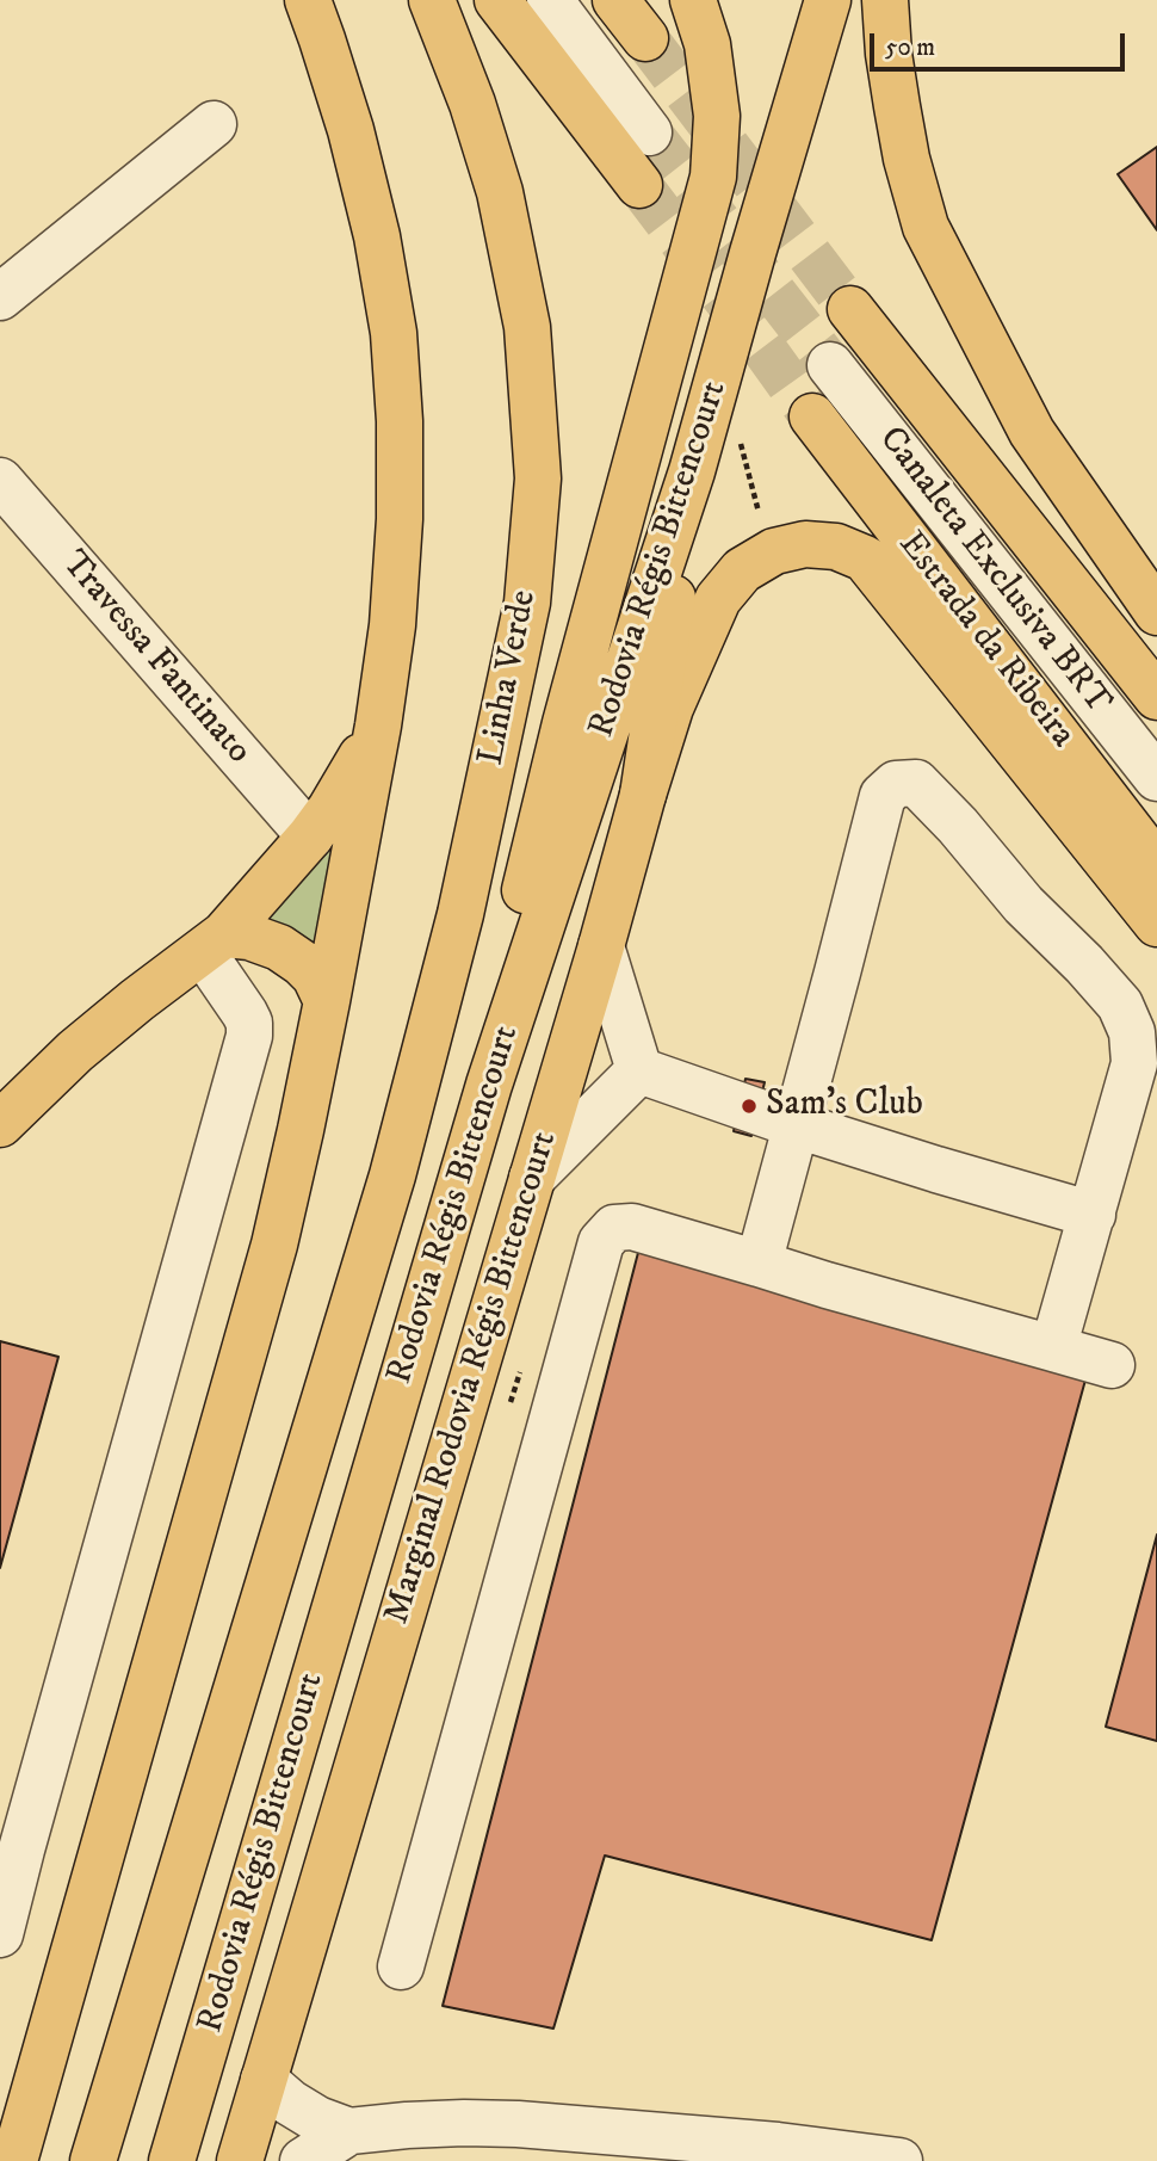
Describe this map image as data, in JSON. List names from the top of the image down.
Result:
{
  "streets": {
    "main road": [
      "Rodovia Régis Bittencourt",
      "Estrada da Ribeira",
      "Linha Verde",
      "Marginal Rodovia Régis Bittencourt"
    ],
    "street": ["Canaleta Exclusiva BRT", "Travessa Fantinato"]
  },
  "crossings": [
    ["Rodovia Régis Bittencourt", "Linha Verde"]
  ],
  "places": ["Sam's Club"],
  "scale_bar": "50 m"
}
